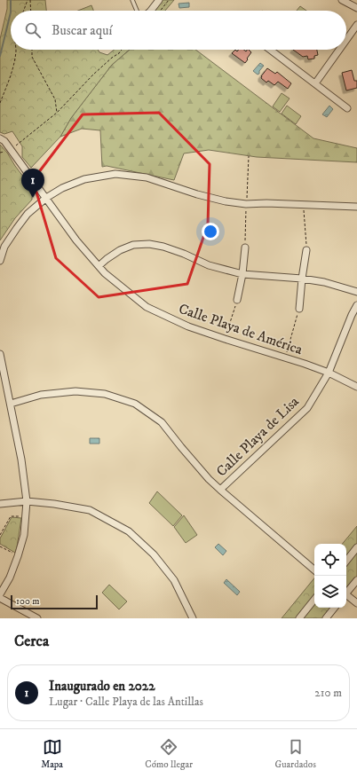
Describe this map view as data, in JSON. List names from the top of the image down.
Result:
{
  "streets": {
    "street": ["Calle Playa de América", "Calle Playa de Lisa"]
  },
  "crossings": [
    ["Calle Playa de América", "Calle Playa de Lisa"]
  ],
  "scale_bar": "100 m",
  "page": {
    "search": "Buscar aquí",
    "pins": "1",
    "scale": "100 m",
    "heading": "Cerca",
    "list": [
      {
        "mark": "1",
        "name": "Inaugurado en 2022",
        "note": "Lugar · Calle Playa de las Antillas",
        "value": "210 m"
      }
    ],
    "nav": ["Mapa", "Cómo llegar", "Guardados"]
  }
}
